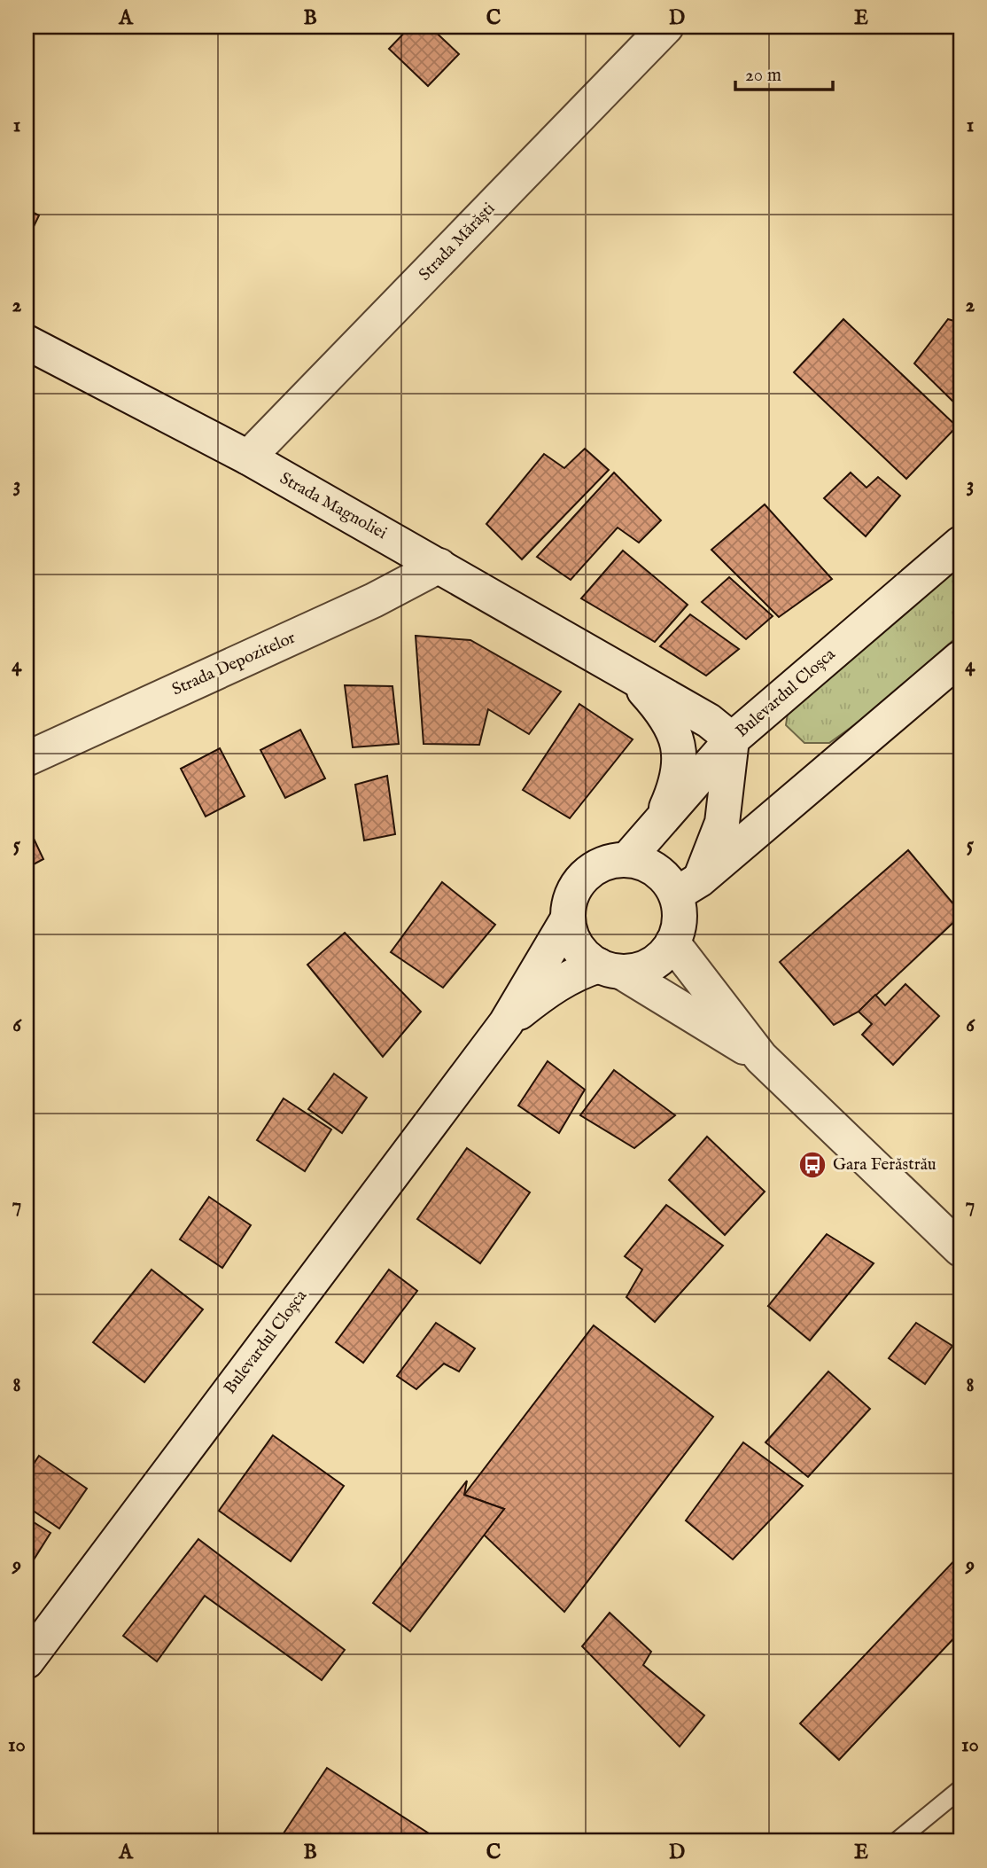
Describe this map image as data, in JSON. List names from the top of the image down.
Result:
{
  "streets": {
    "main road": [
      "Strada Mărăști",
      "Strada Magnoliei",
      "Strada Depozitelor",
      "Bulevardul Cloșca"
    ]
  },
  "crossings": [
    ["Strada Mărăști", "Strada Magnoliei"],
    ["Strada Magnoliei", "Strada Depozitelor"],
    ["Strada Magnoliei", "Bulevardul Cloșca"]
  ],
  "places": {
    "bus stop": ["Gara Ferăstrău"]
  },
  "scale_bar": "20 m",
  "grid": {
    "columns": [
      "A",
      "B",
      "C",
      "D",
      "E"
    ],
    "rows": [
      "1",
      "2",
      "3",
      "4",
      "5",
      "6",
      "7",
      "8",
      "9",
      "10"
    ]
  }
}
